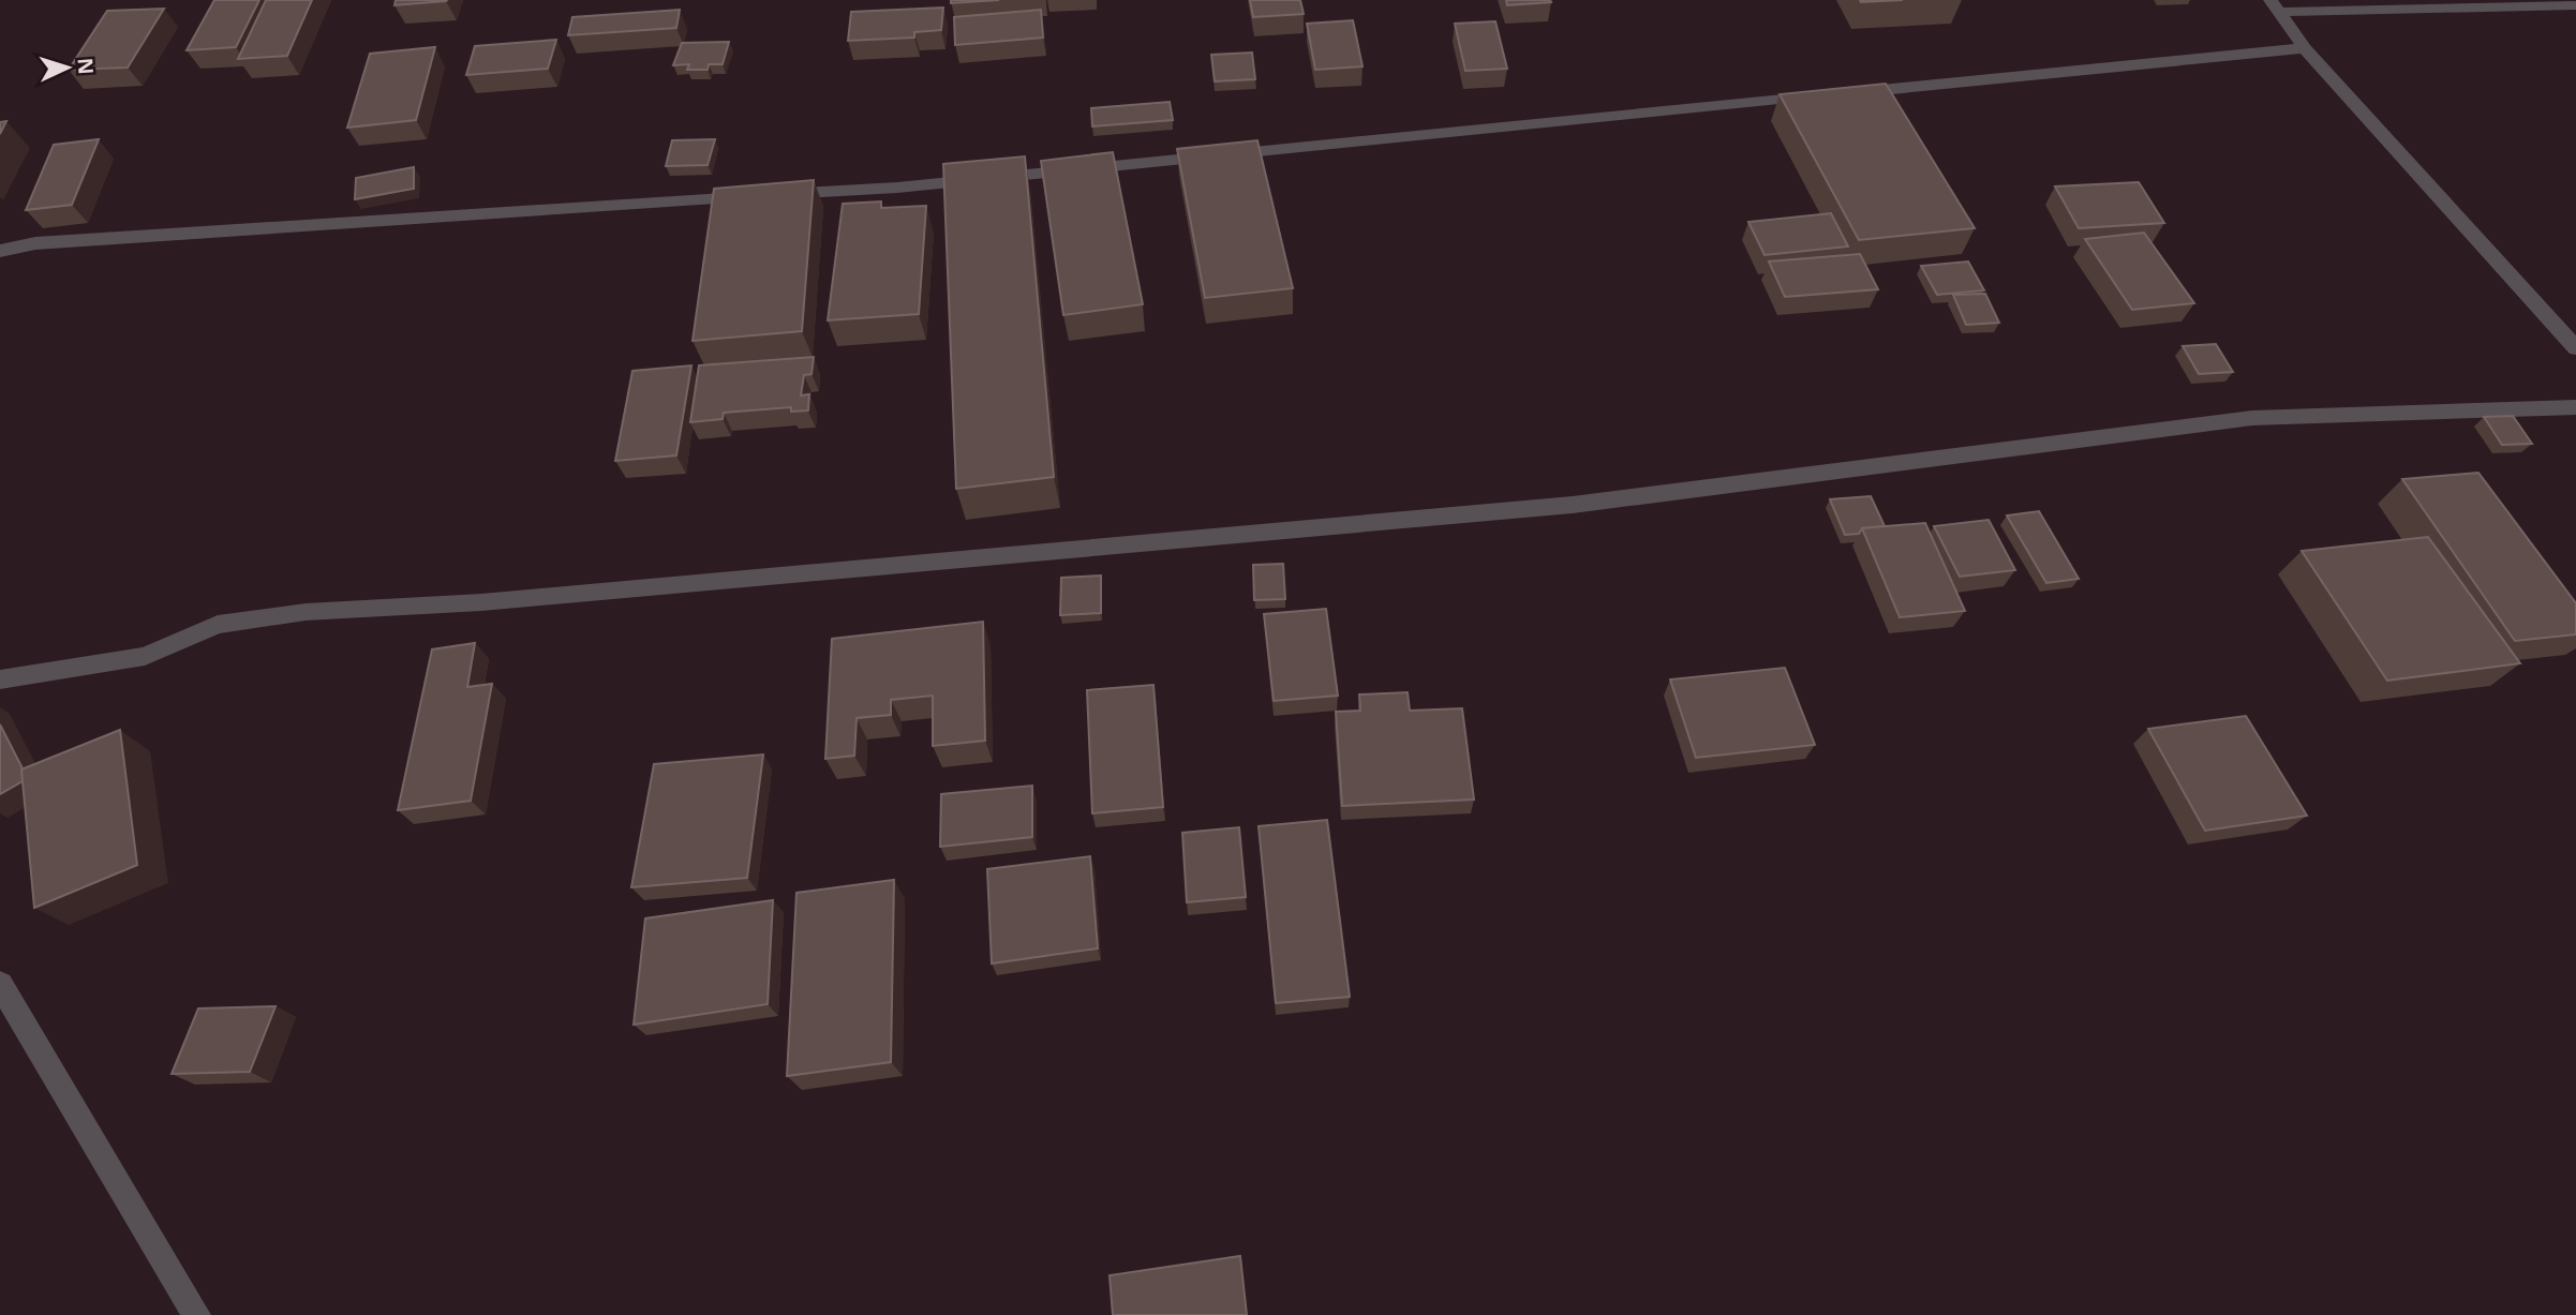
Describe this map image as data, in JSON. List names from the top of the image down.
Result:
{
  "north": "right"
}
